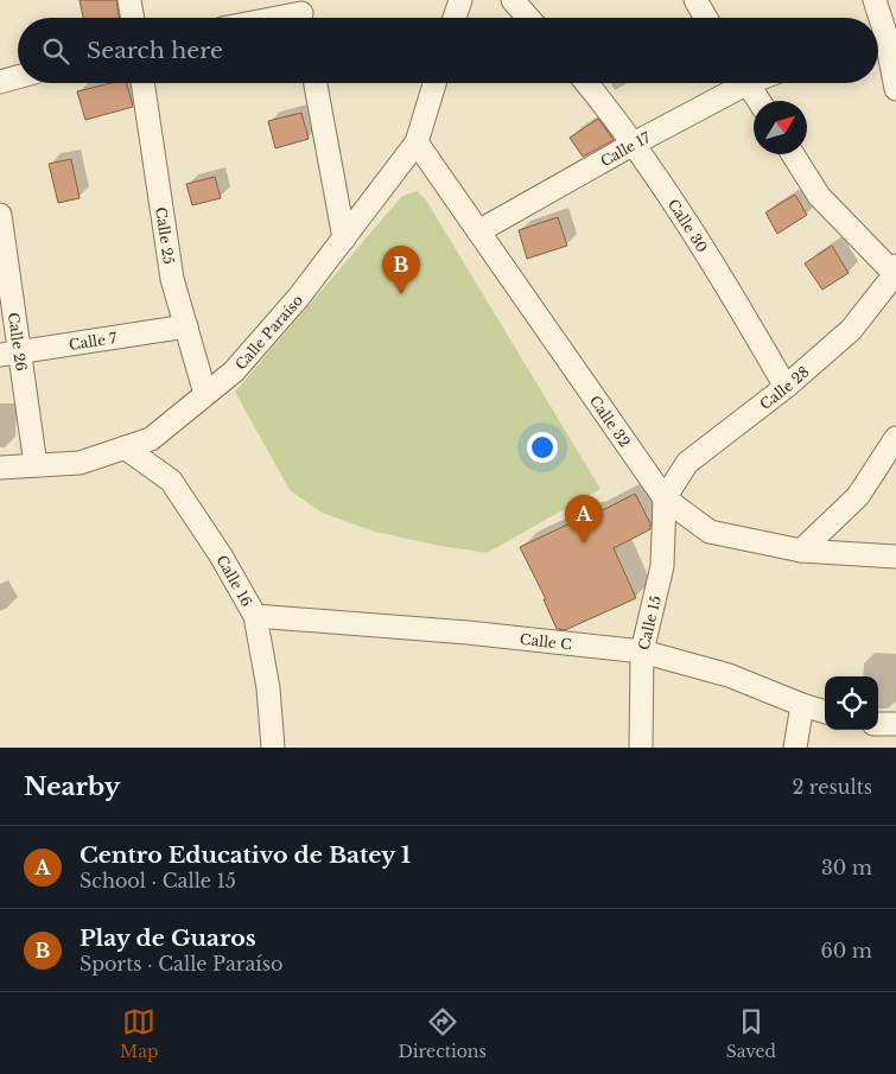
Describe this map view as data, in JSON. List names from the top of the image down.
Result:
{
  "streets": {
    "street": [
      "Calle 17",
      "Calle 30",
      "Calle 25",
      "Calle Paraíso",
      "Calle 26",
      "Calle 7",
      "Calle 28",
      "Calle 32",
      "Calle 16",
      "Calle 15",
      "Calle C"
    ]
  },
  "crossings": [
    ["Calle 17", "Calle 30"],
    ["Calle 17", "Calle 32"],
    ["Calle 30", "Calle 28"],
    ["Calle 25", "Calle Paraíso"],
    ["Calle 25", "Calle 7"],
    ["Calle Paraíso", "Calle 26"],
    ["Calle Paraíso", "Calle 32"],
    ["Calle Paraíso", "Calle 16"],
    ["Calle 26", "Calle 7"],
    ["Calle 28", "Calle 32"],
    ["Calle 28", "Calle 15"],
    ["Calle 32", "Calle 15"],
    ["Calle 16", "Calle C"],
    ["Calle 15", "Calle C"]
  ],
  "north": "top right",
  "page": {
    "search": "Search here",
    "pins": ["B", "A"],
    "heading": ["Nearby", "2 results"],
    "list": [
      {
        "mark": "A",
        "name": "Centro Educativo de Batey 1",
        "note": "School · Calle 15",
        "value": "30 m"
      },
      {
        "mark": "B",
        "name": "Play de Guaros",
        "note": "Sports · Calle Paraíso",
        "value": "60 m"
      }
    ],
    "nav": ["Map", "Directions", "Saved"]
  }
}
